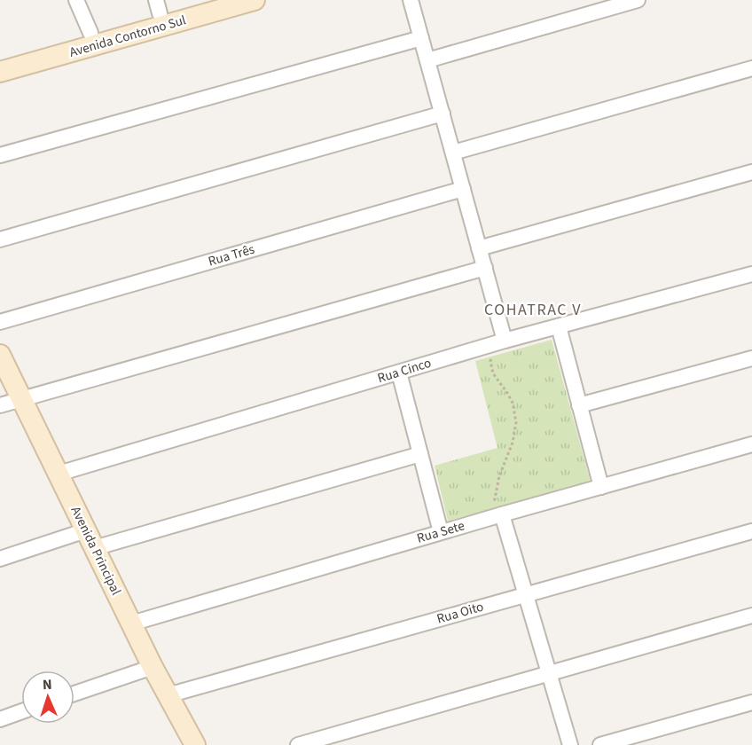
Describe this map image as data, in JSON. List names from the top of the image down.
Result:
{
  "streets": {
    "main road": ["Avenida Contorno Sul", "Avenida Principal"],
    "street": [
      "Rua Três",
      "Rua Cinco",
      "Rua Sete",
      "Rua Oito"
    ]
  },
  "crossings": [
    ["Rua Cinco", "Avenida Principal"],
    ["Rua Sete", "Avenida Principal"],
    ["Avenida Principal", "Rua Oito"]
  ],
  "districts": ["COHATRAC V"],
  "north": "top"
}
